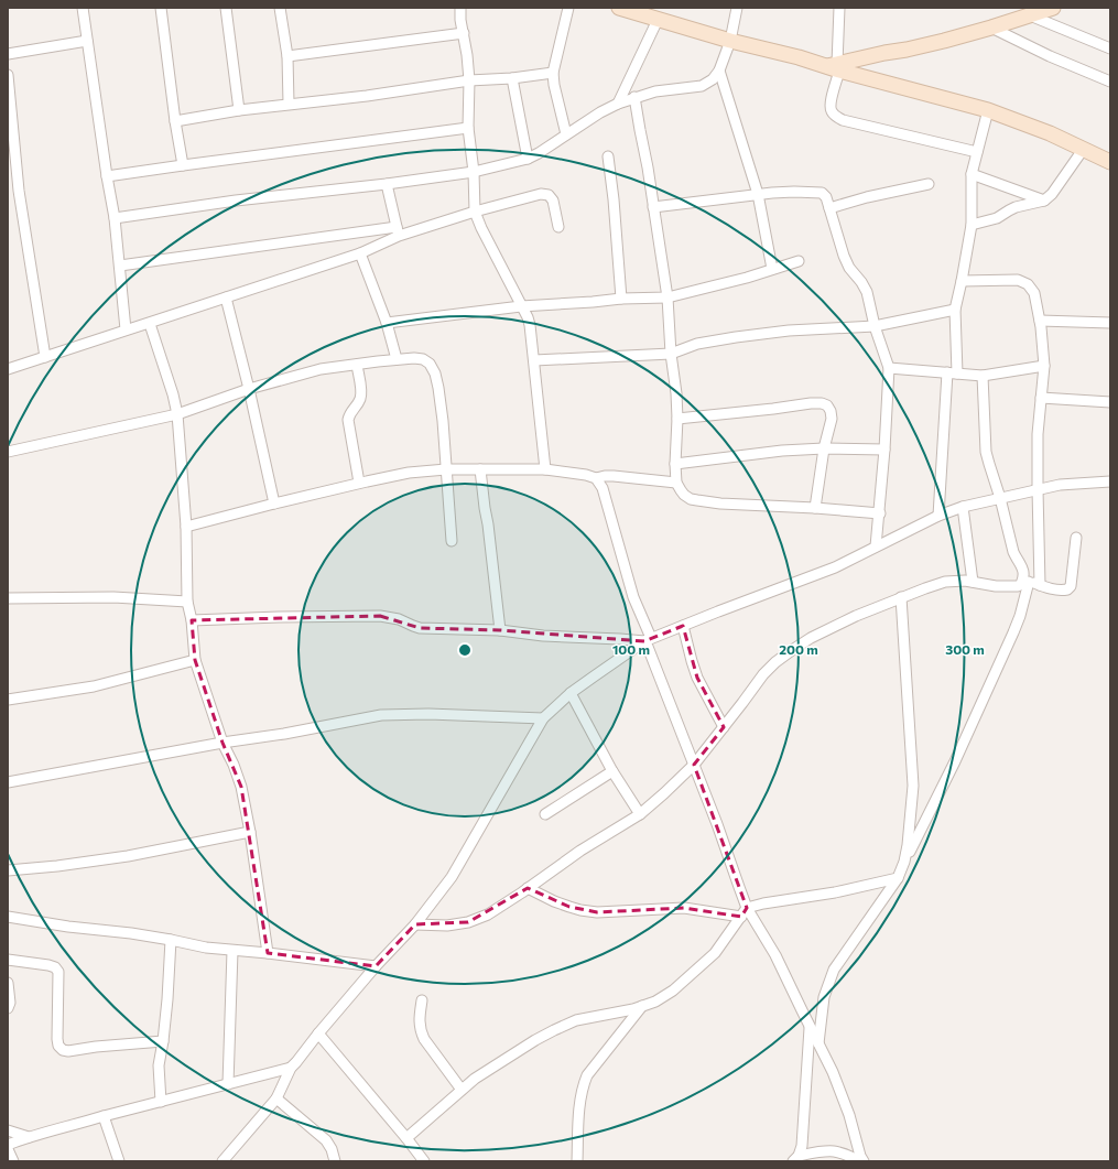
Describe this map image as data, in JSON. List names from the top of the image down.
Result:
{
  "rings": ["100 m", "200 m", "300 m"]
}
